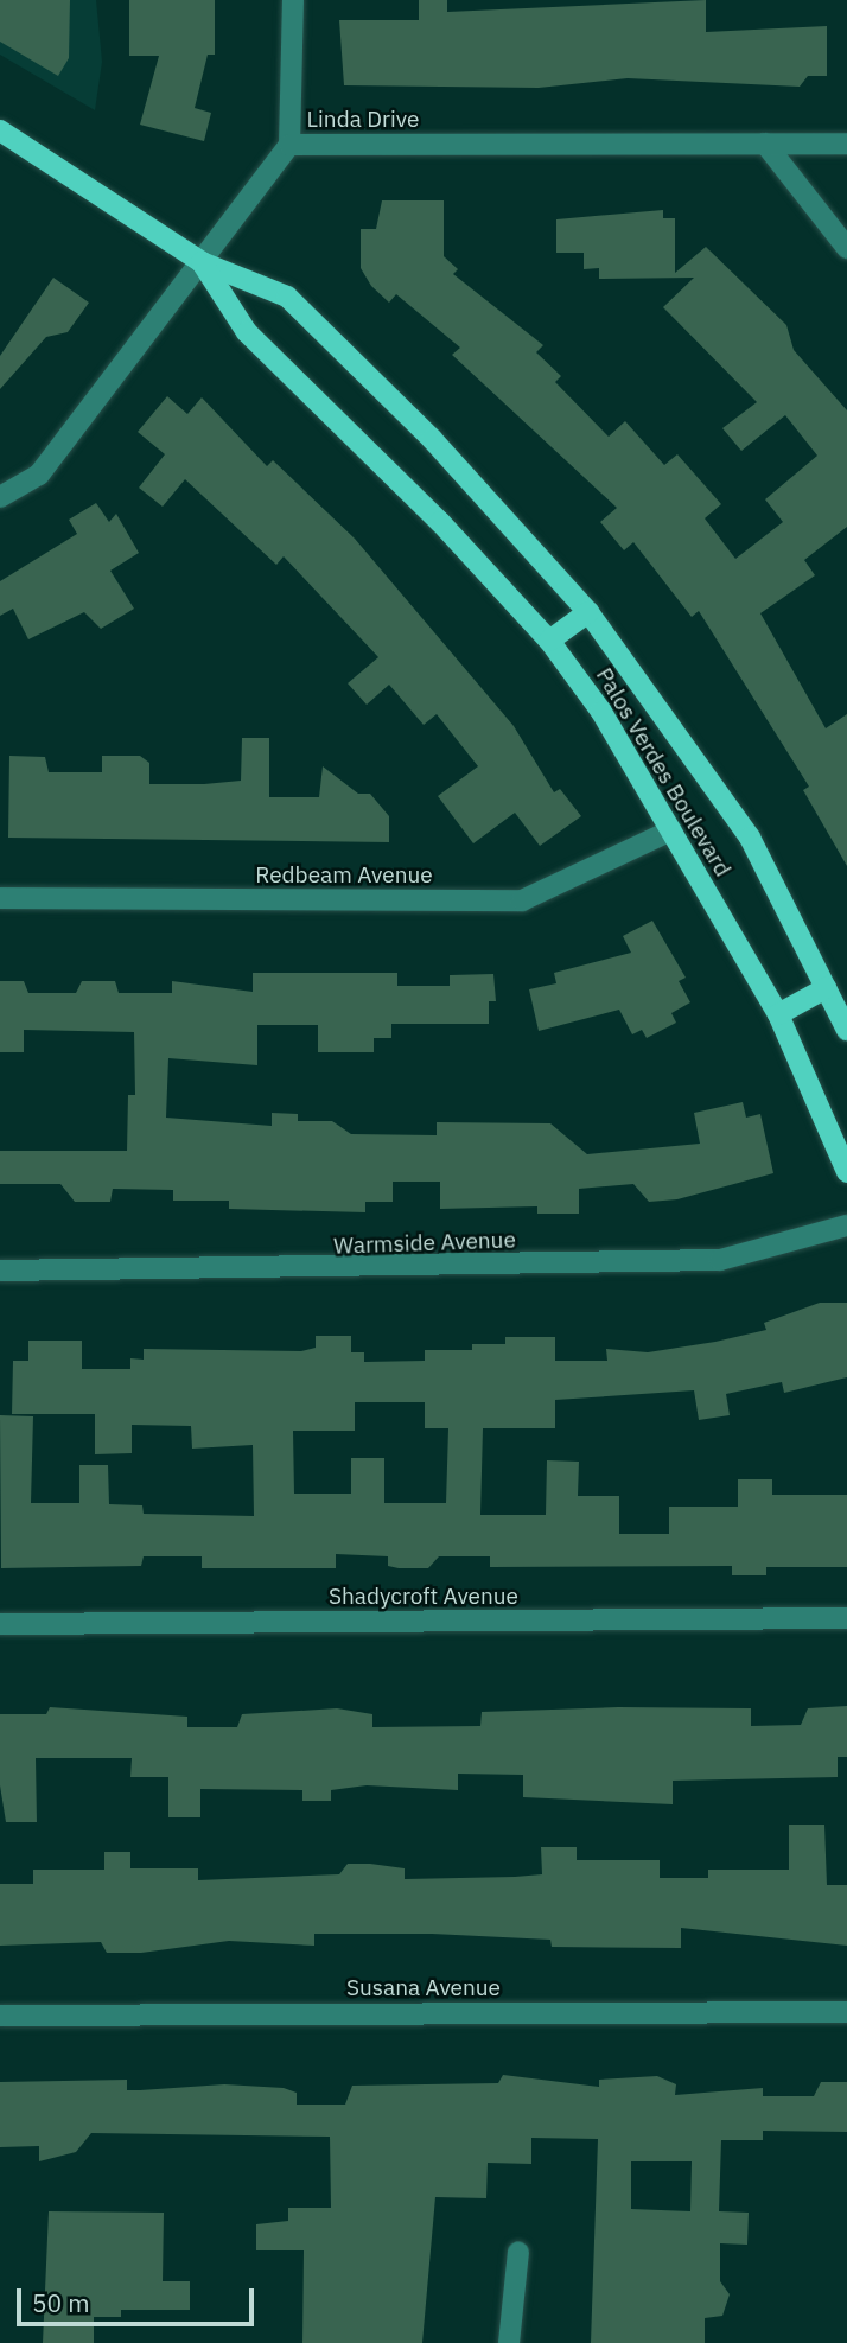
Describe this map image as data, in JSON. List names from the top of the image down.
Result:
{
  "streets": {
    "main road": ["Palos Verdes Boulevard"],
    "street": [
      "Linda Drive",
      "Redbeam Avenue",
      "Warmside Avenue",
      "Shadycroft Avenue",
      "Susana Avenue"
    ]
  },
  "crossings": [
    ["Linda Drive", "Palos Verdes Boulevard"],
    ["Palos Verdes Boulevard", "Redbeam Avenue"]
  ],
  "scale_bar": "50 m"
}
